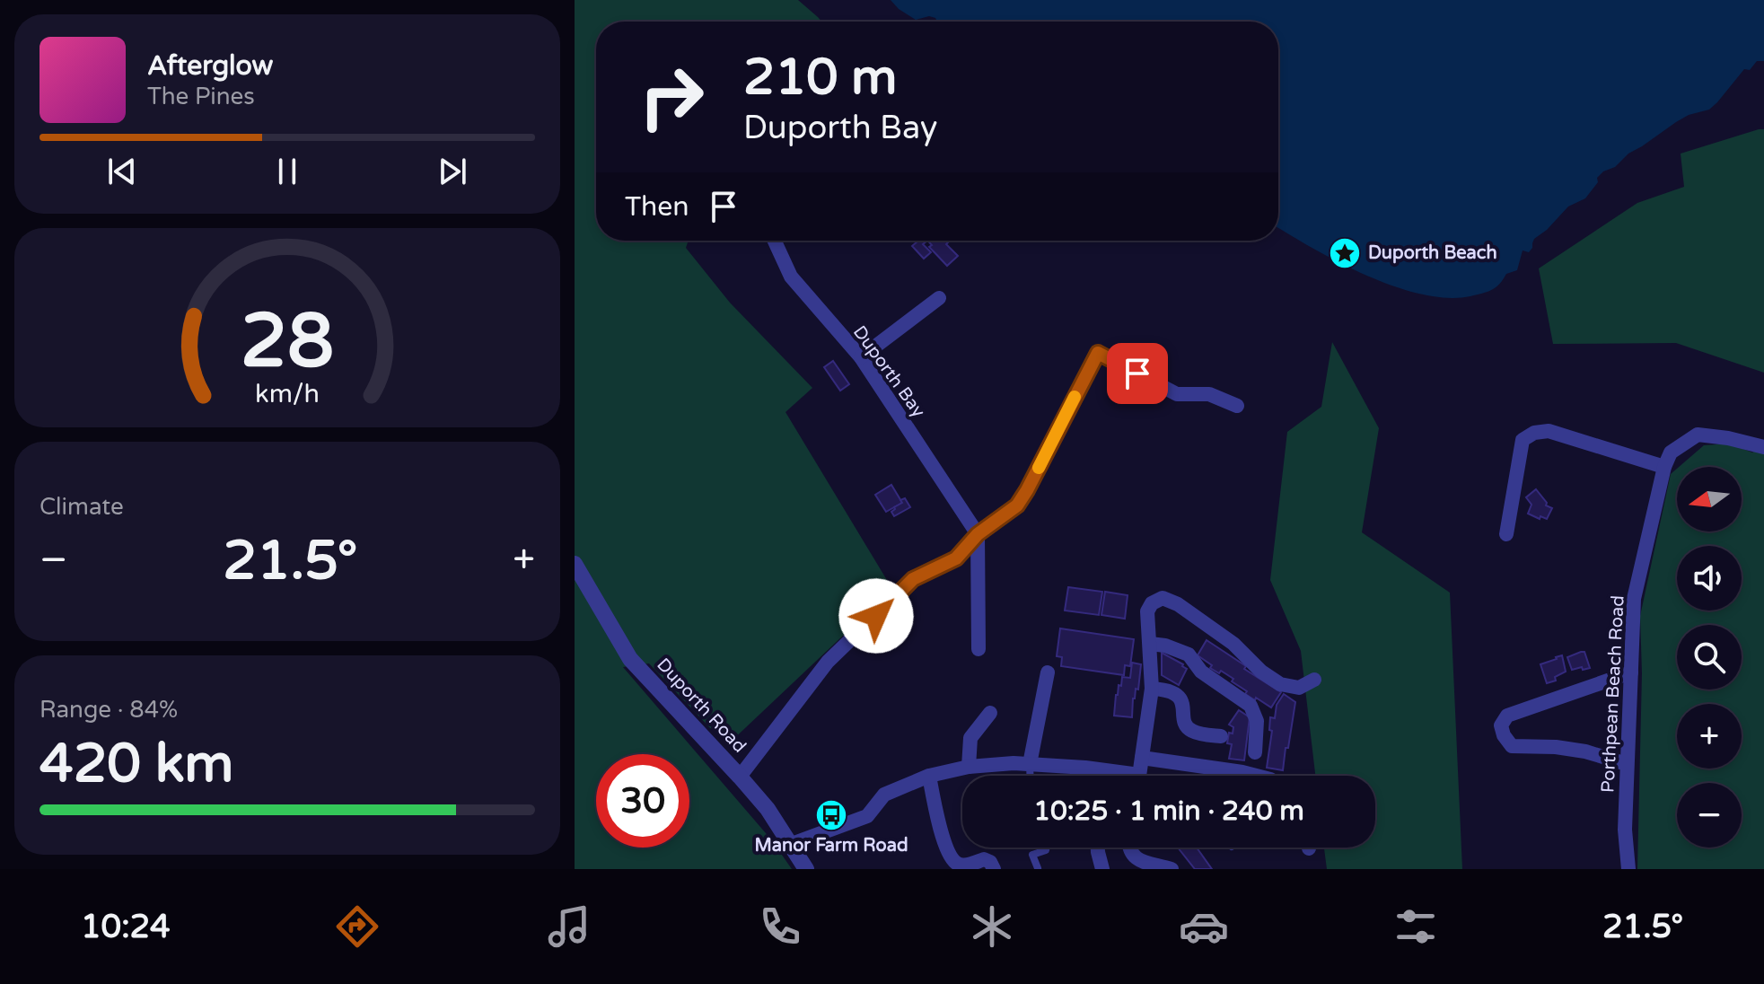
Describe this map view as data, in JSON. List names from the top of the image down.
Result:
{
  "streets": {
    "street": ["Duporth Bay", "Porthpean Beach Road", "Duporth Road"]
  },
  "places": {
    "place": ["Duporth Beach"],
    "bus stop": ["Manor Farm Road"]
  },
  "north": "left",
  "page": {
    "turn": ["210 m", "Duporth Bay"],
    "song": ["Afterglow", "The Pines"],
    "then": "Then",
    "tile": [
      "Climate",
      ["Range · 84%", "420 km"]
    ],
    "map_buttons": ["+", "−"],
    "heat": ["−", "21.5°", "+"],
    "limit": "30",
    "trip": "10:25 · 1 min · 240 m",
    "tabs": ["10:24", "21.5°"],
    "gauge": ["28", "km/h"]
  }
}
